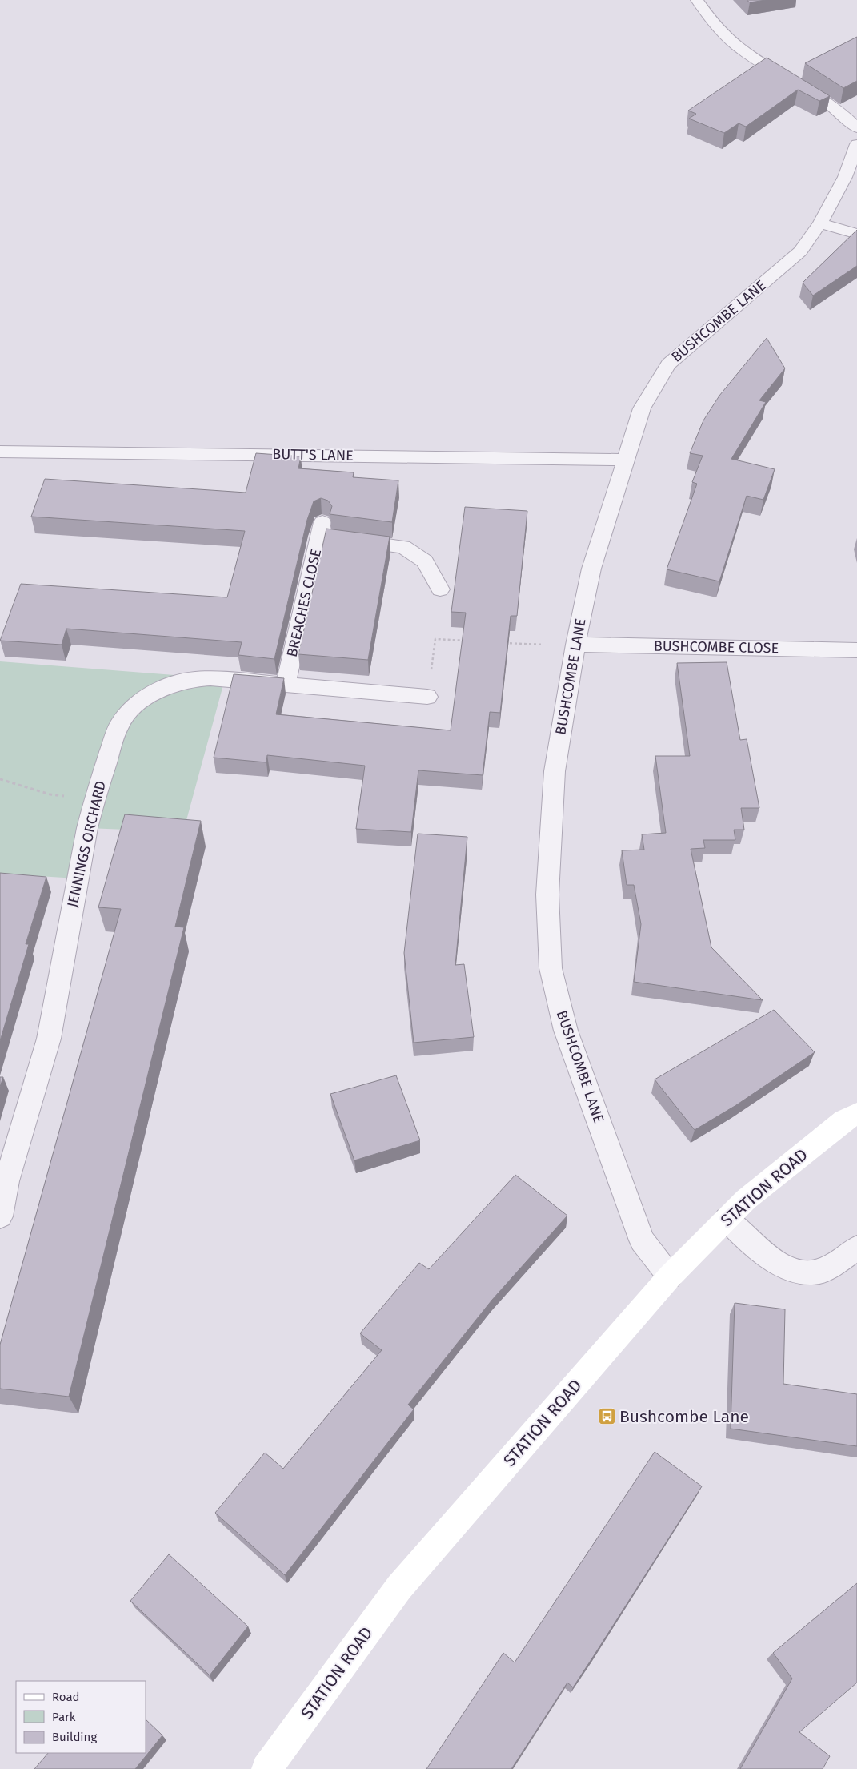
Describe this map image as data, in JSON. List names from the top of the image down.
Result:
{
  "streets": {
    "street": [
      "BUSHCOMBE LANE",
      "BUTT'S LANE",
      "BREACHES CLOSE",
      "BUSHCOMBE CLOSE",
      "JENNINGS ORCHARD",
      "STATION ROAD"
    ]
  },
  "crossings": [
    ["BUSHCOMBE LANE", "BUTT'S LANE"],
    ["BUSHCOMBE LANE", "BUSHCOMBE CLOSE"],
    ["BUSHCOMBE LANE", "STATION ROAD"],
    ["BREACHES CLOSE", "JENNINGS ORCHARD"]
  ],
  "places": {
    "bus stop": ["Bushcombe Lane"]
  },
  "legend": ["Road", "Park", "Building"]
}
